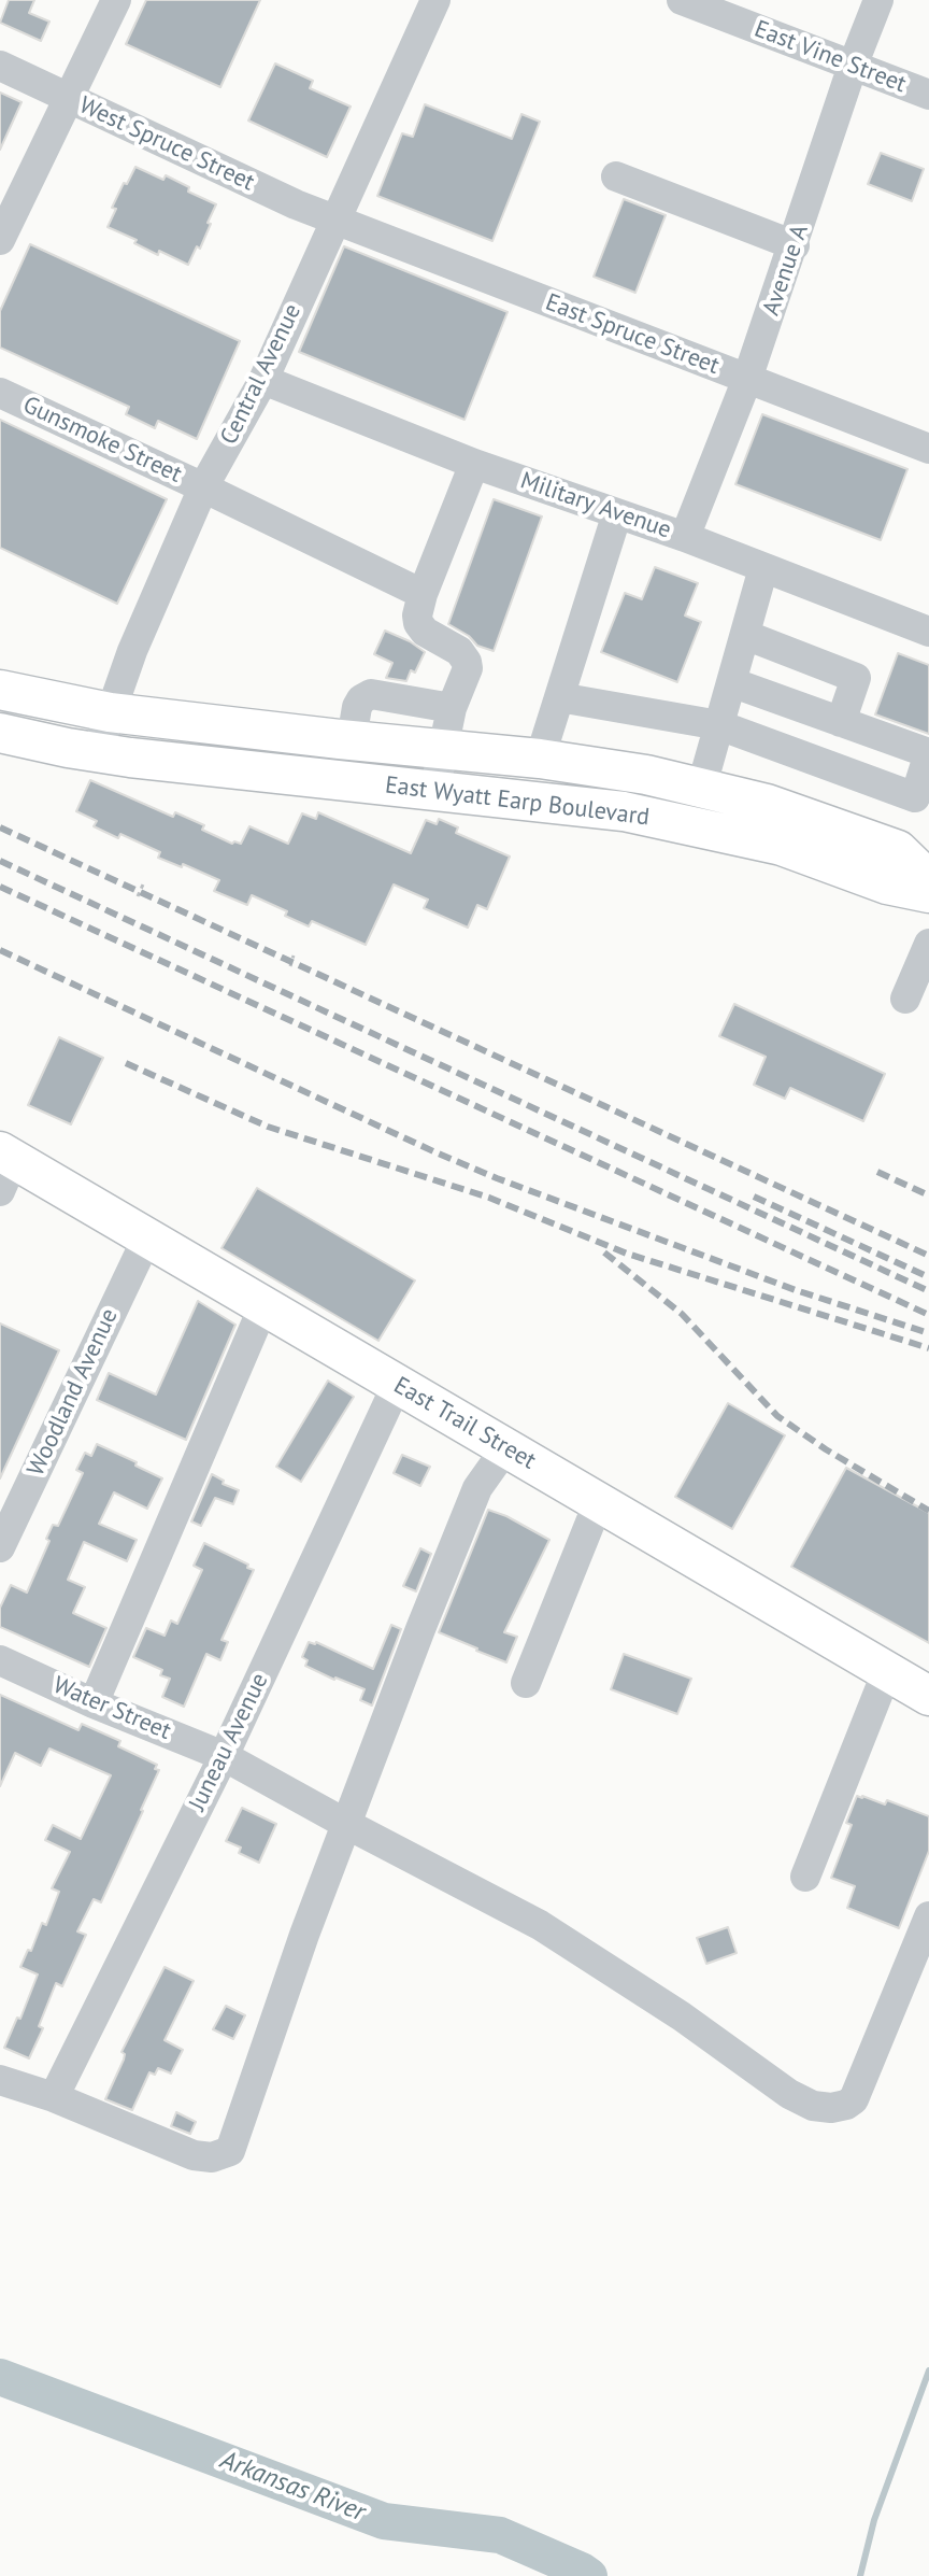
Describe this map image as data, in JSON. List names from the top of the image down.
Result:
{
  "streets": {
    "main road": ["East Wyatt Earp Boulevard", "East Trail Street"],
    "street": [
      "East Vine Street",
      "West Spruce Street",
      "Avenue A",
      "East Spruce Street",
      "Central Avenue",
      "Gunsmoke Street",
      "Military Avenue",
      "Woodland Avenue",
      "Water Street",
      "Juneau Avenue"
    ]
  },
  "crossings": [
    ["East Vine Street", "Avenue A"],
    ["West Spruce Street", "East Spruce Street"],
    ["West Spruce Street", "Central Avenue"],
    ["Avenue A", "East Spruce Street"],
    ["Avenue A", "Military Avenue"],
    ["East Spruce Street", "Central Avenue"],
    ["Central Avenue", "Gunsmoke Street"],
    ["Central Avenue", "Military Avenue"],
    ["Central Avenue", "East Wyatt Earp Boulevard"],
    ["Woodland Avenue", "East Trail Street"],
    ["East Trail Street", "Juneau Avenue"],
    ["Water Street", "Juneau Avenue"]
  ],
  "water": ["Arkansas River"]
}
